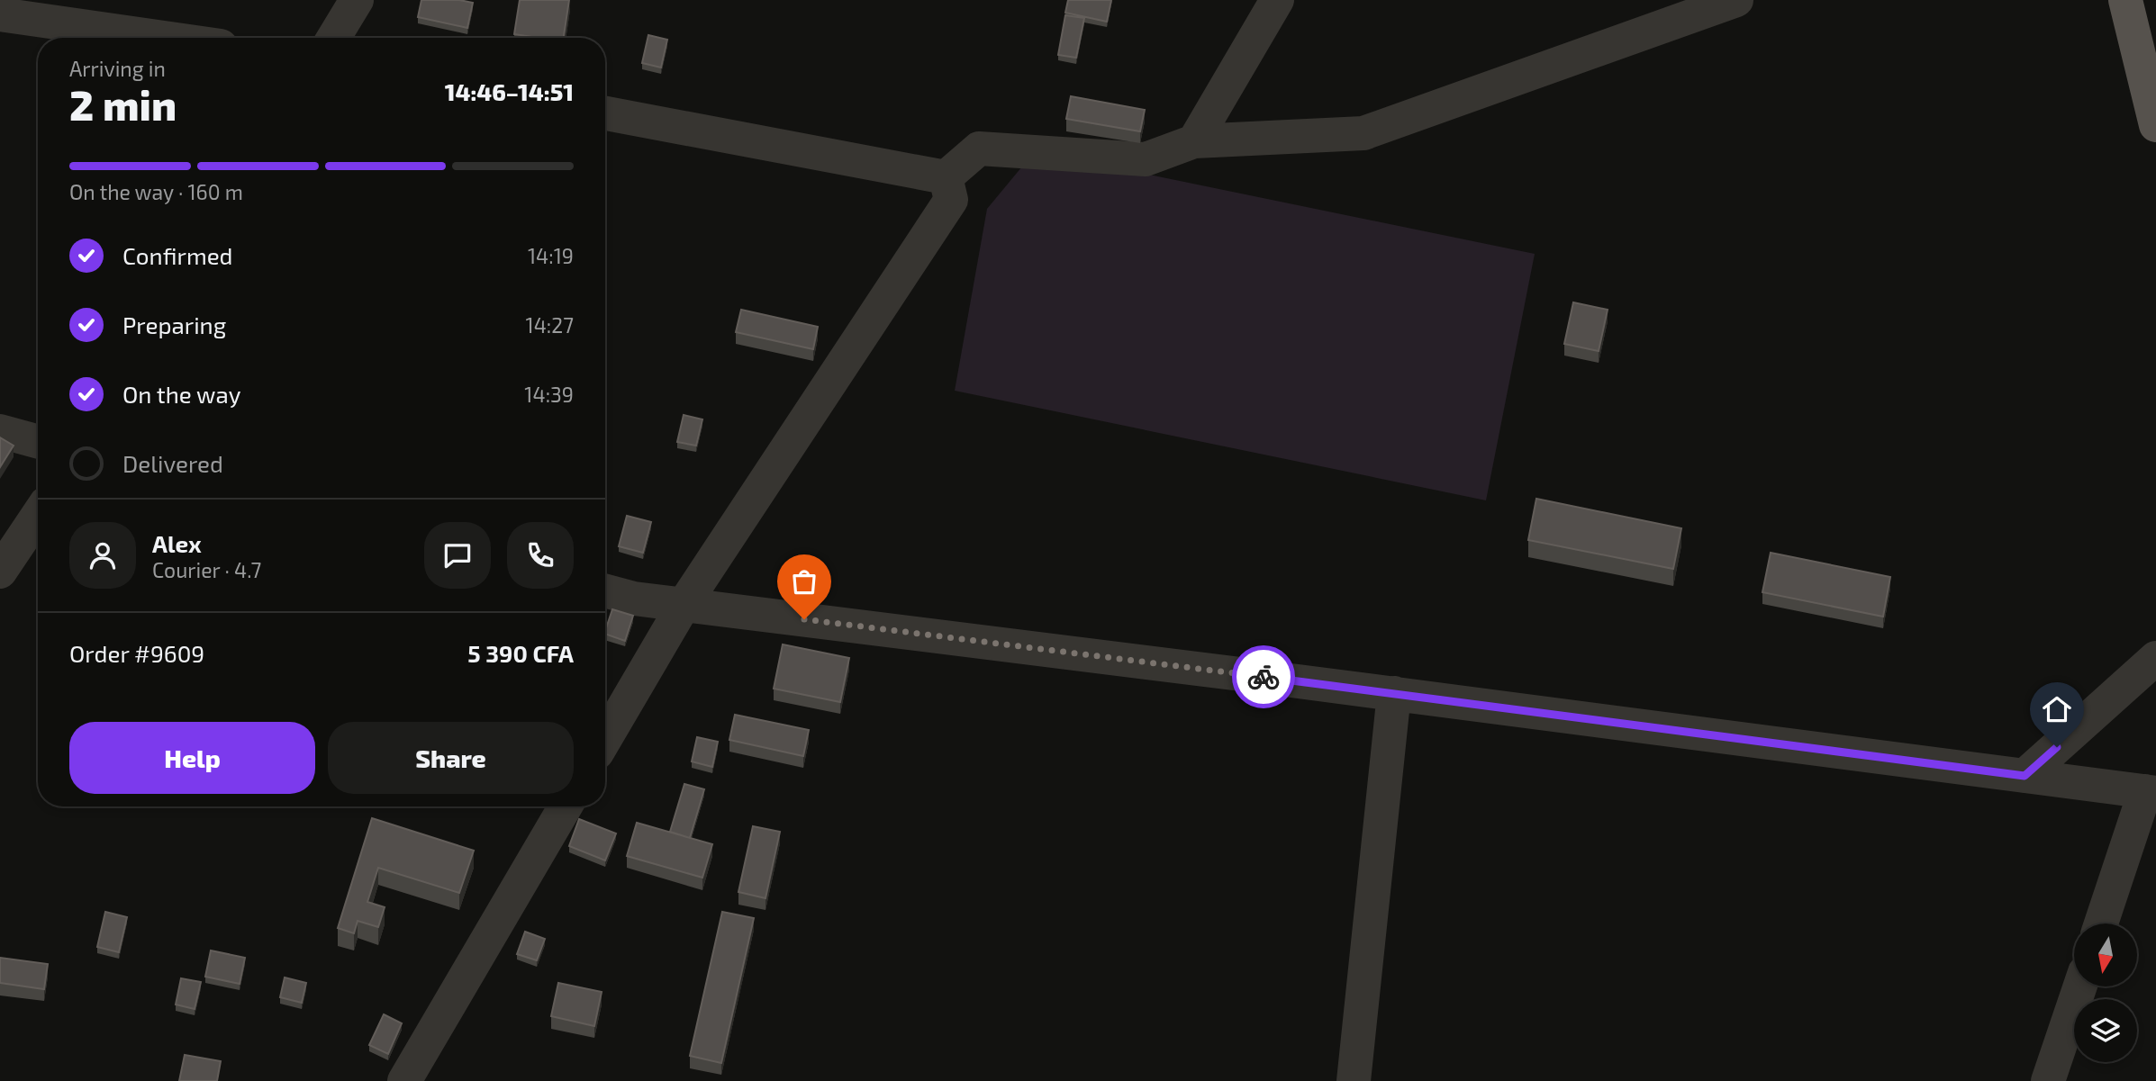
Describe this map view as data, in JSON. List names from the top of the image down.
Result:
{
  "north": "bottom",
  "page": {
    "heading": ["2 min", "Arriving in", "14:46–14:51"],
    "panel": [
      "Alex",
      "Courier · 4.7",
      "Order #9609",
      "5 390 CFA"
    ],
    "bar": "On the way · 160 m",
    "list": [
      ["Confirmed", "14:19"],
      ["Preparing", "14:27"],
      ["On the way", "14:39"],
      "Delivered"
    ],
    "buttons": ["Help", "Share"]
  }
}
